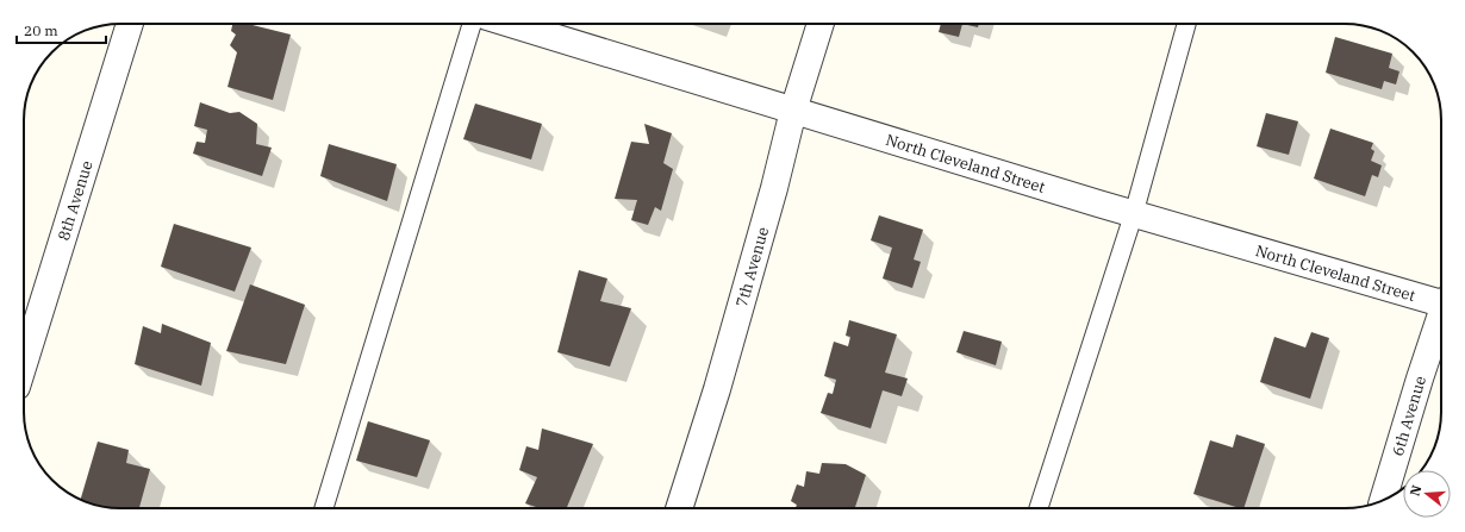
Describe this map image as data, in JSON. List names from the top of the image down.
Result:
{
  "streets": {
    "street": [
      "North Cleveland Street",
      "8th Avenue",
      "7th Avenue",
      "6th Avenue"
    ]
  },
  "crossings": [
    ["North Cleveland Street", "7th Avenue"]
  ],
  "scale_bar": "20 m",
  "north": "left"
}
